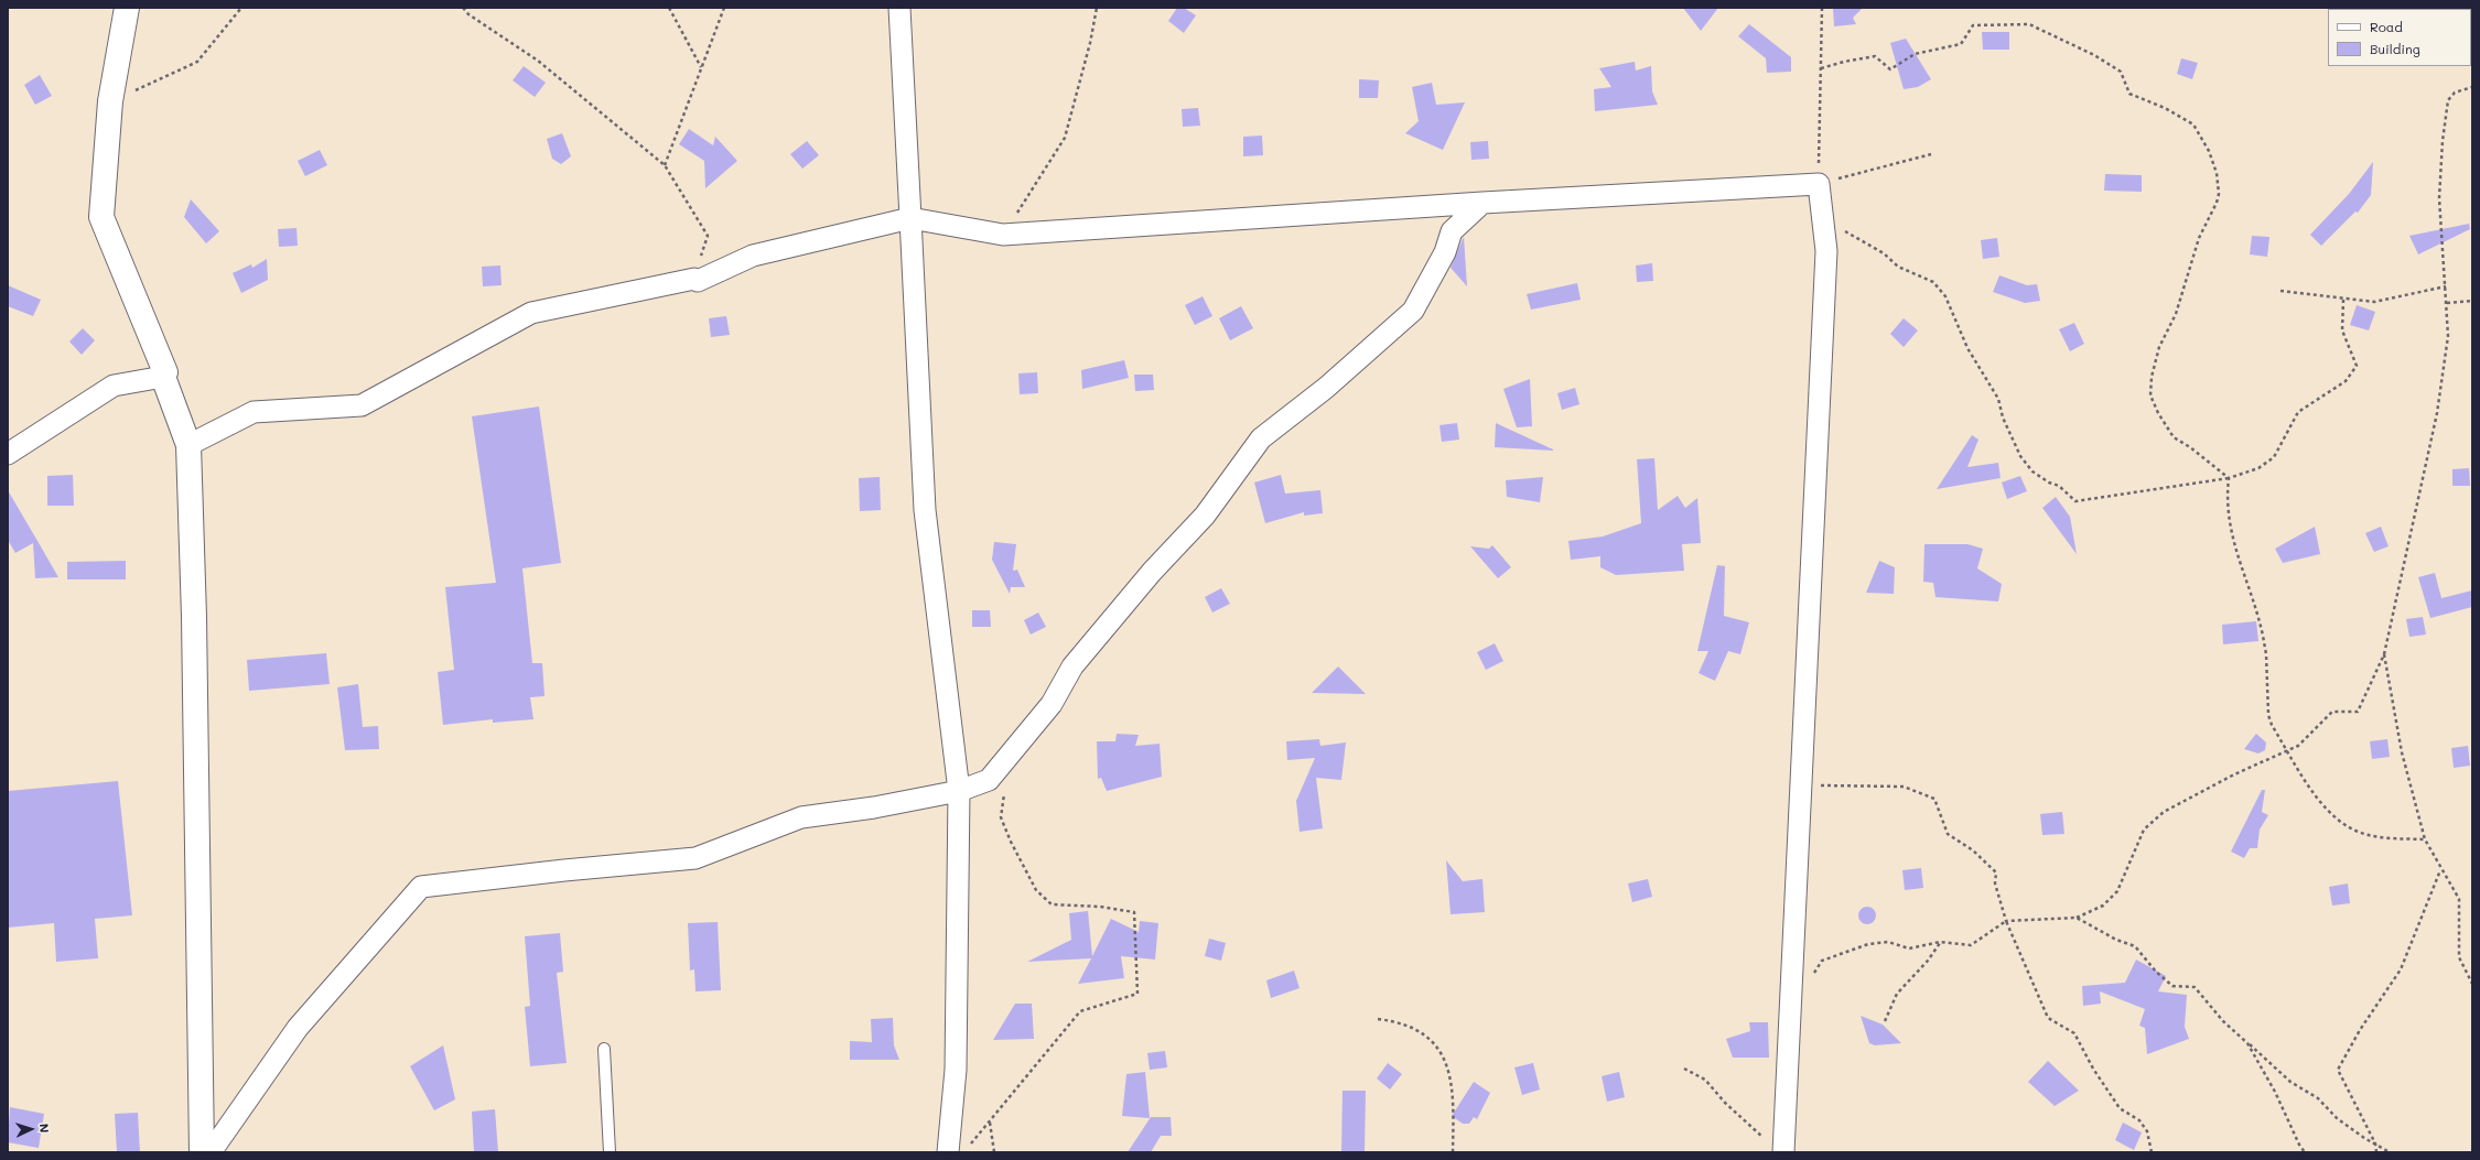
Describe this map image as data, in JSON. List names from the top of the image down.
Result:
{
  "legend": ["Road", "Building"],
  "north": "right"
}
